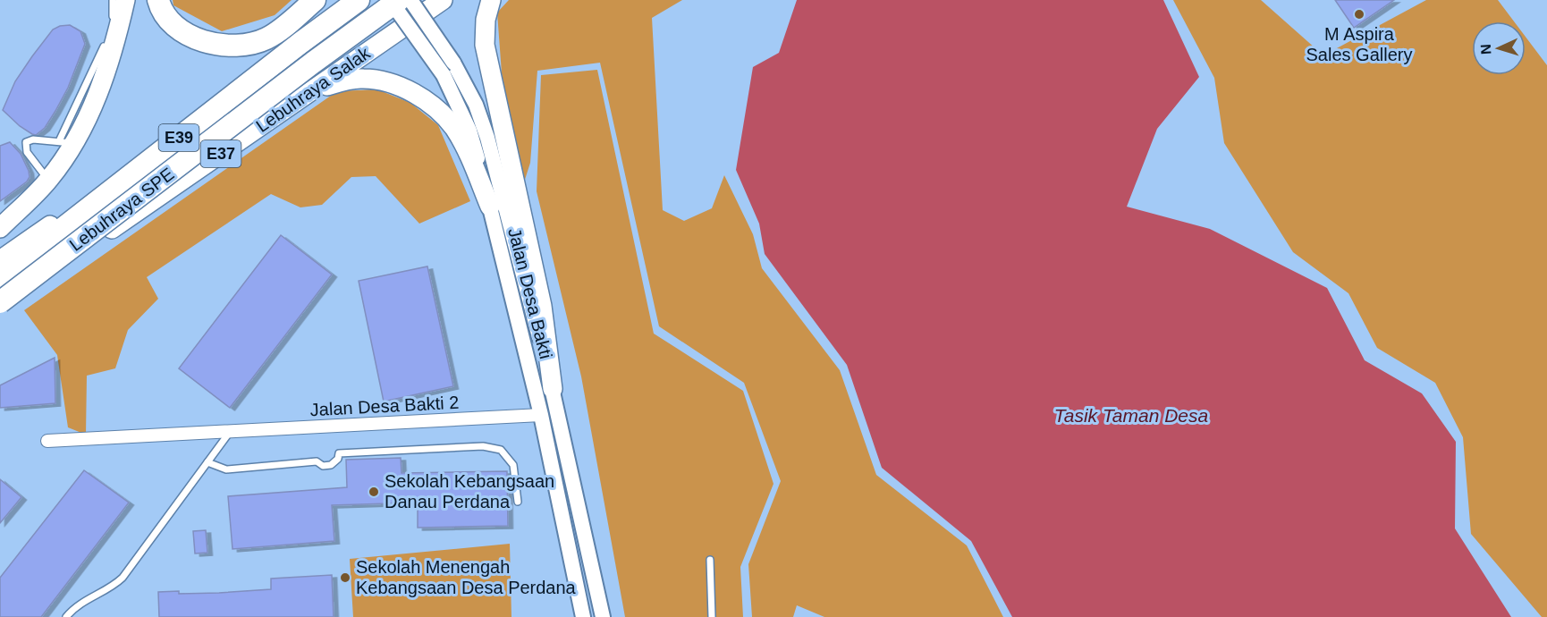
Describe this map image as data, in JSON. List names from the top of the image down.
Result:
{
  "streets": {
    "highway": [
      "Lebuhraya Salak",
      "E39",
      "E37",
      "Lebuhraya SPE"
    ],
    "street": ["Jalan Desa Bakti", "Jalan Desa Bakti 2"]
  },
  "crossings": [
    ["Jalan Desa Bakti", "Jalan Desa Bakti 2"]
  ],
  "water": ["Tasik Taman Desa"],
  "places": ["M Aspira Sales Gallery", "Sekolah Kebangsaan Danau Perdana", "Sekolah Menengah Kebangsaan Desa Perdana"],
  "north": "left"
}
